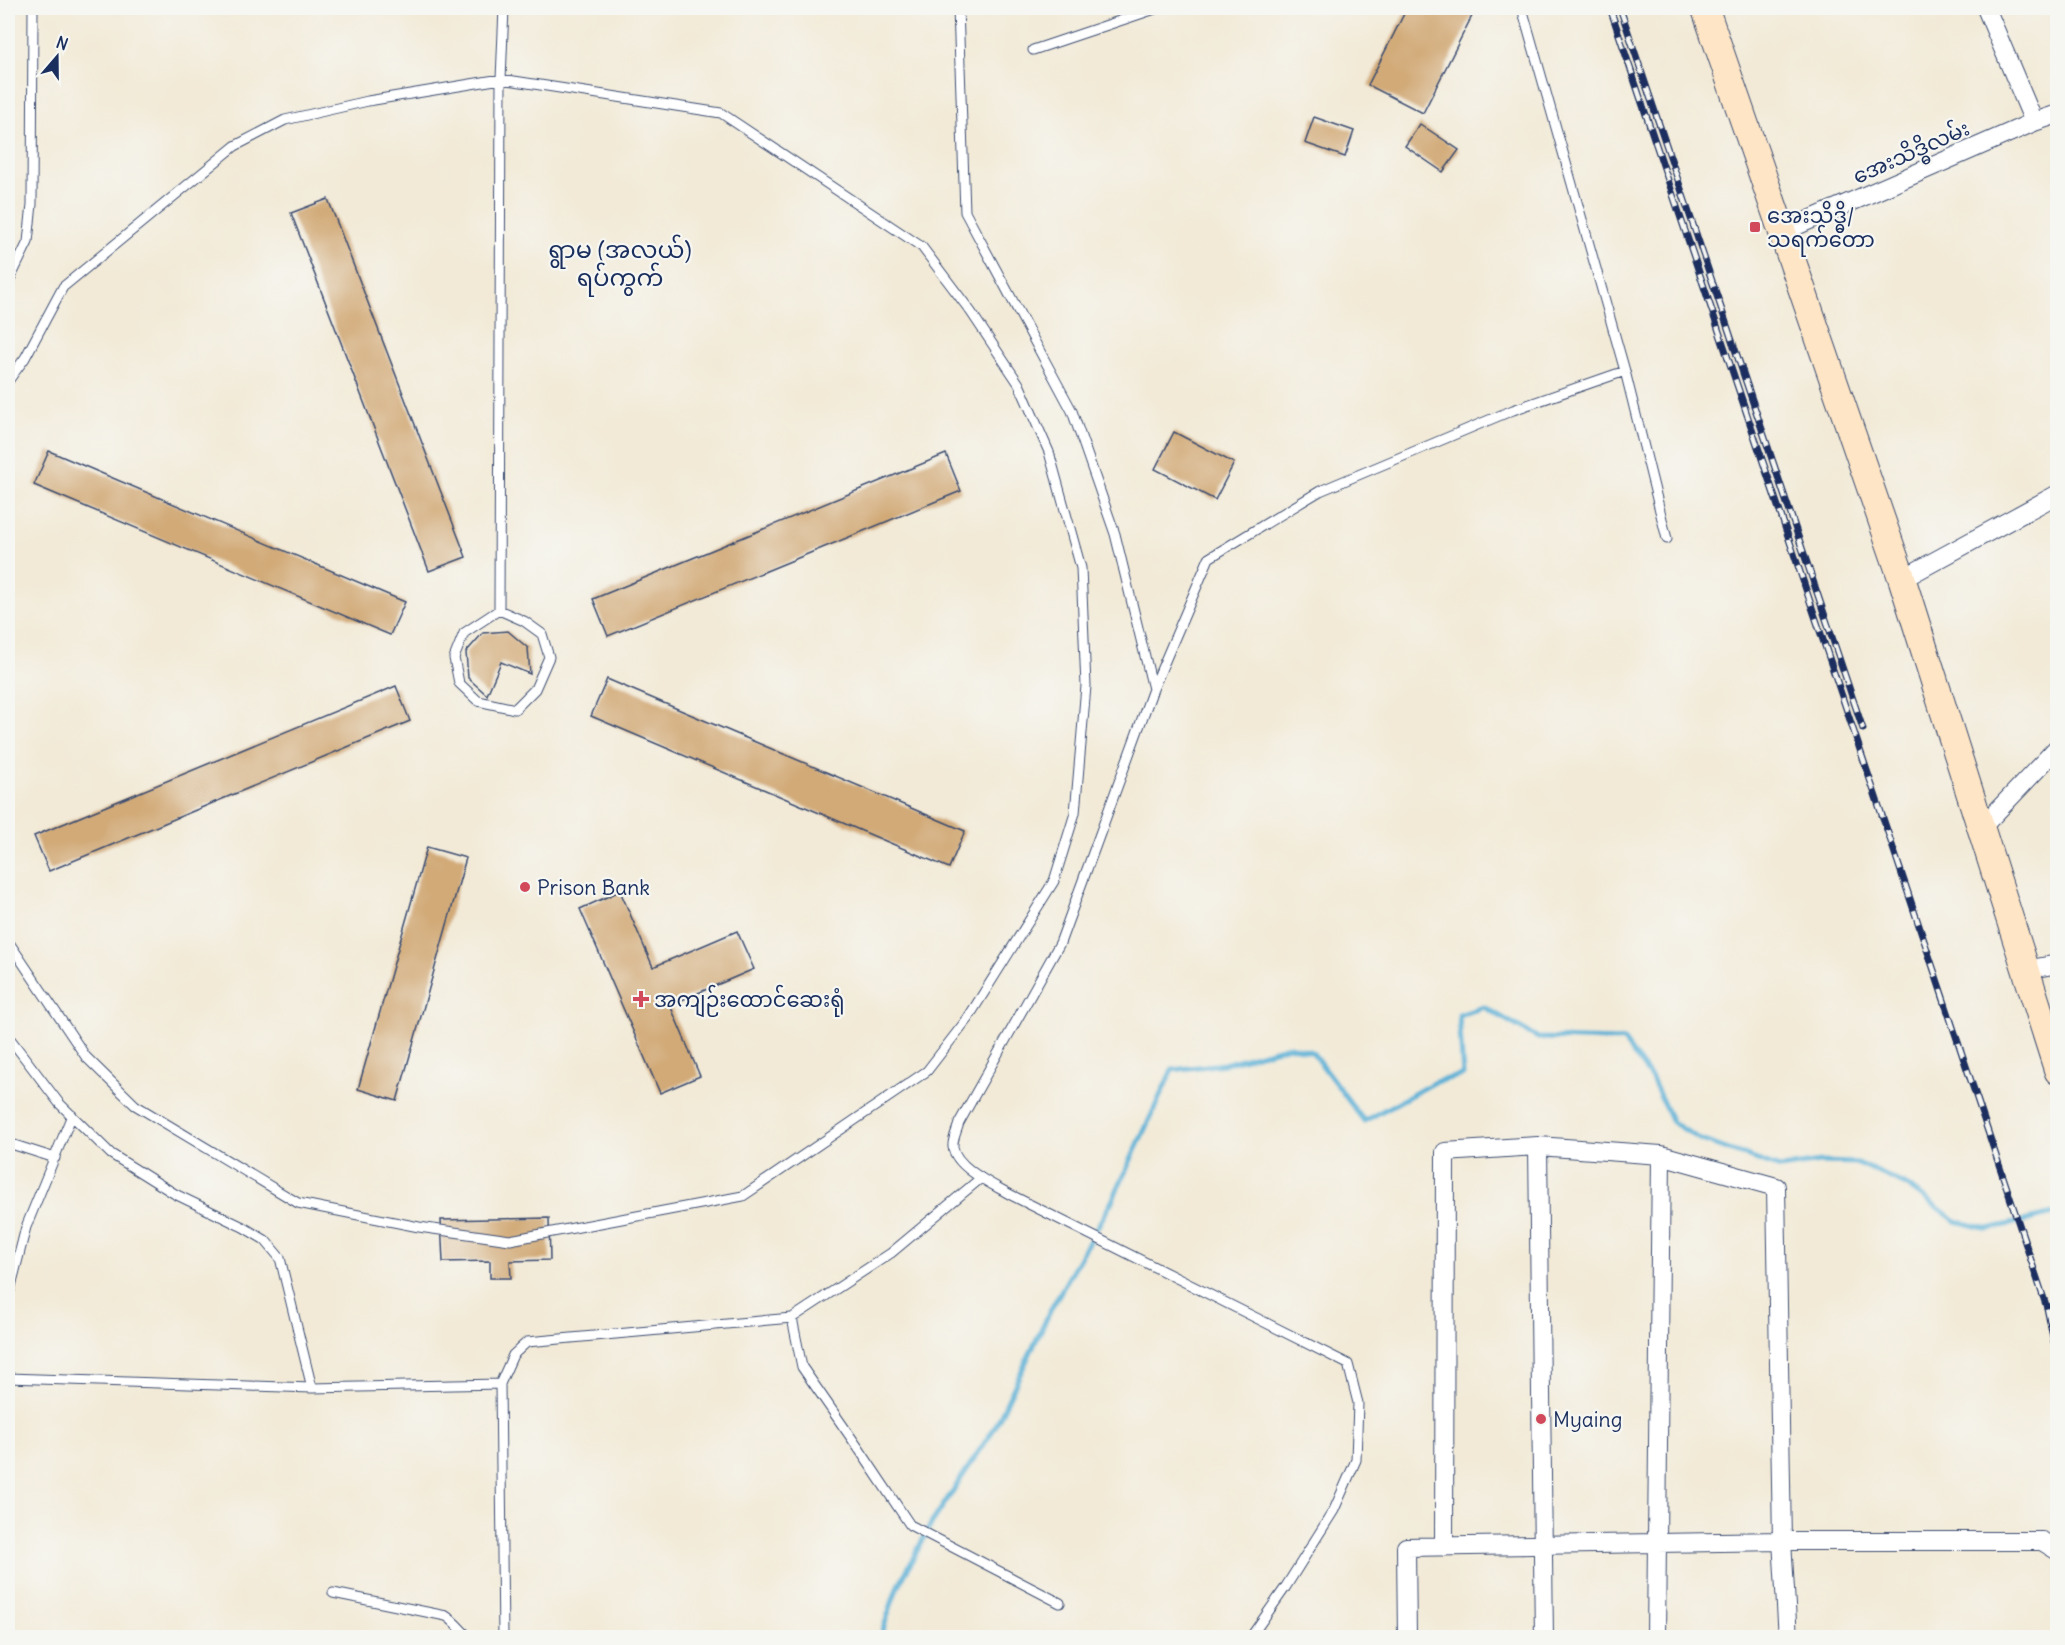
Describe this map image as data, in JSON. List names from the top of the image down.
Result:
{
  "streets": {
    "street": ["အေးသိဒ္ဓိလမ်း"]
  },
  "districts": ["ရွာမ (အလယ်) ရပ်ကွက်"],
  "places": {
    "transit": ["အေးသိဒ္ဓိ/ သရက်တော"],
    "other": ["Prison Bank", "Myaing"],
    "health": ["အကျဉ်းထောင်ဆေးရုံ"]
  },
  "north": "top"
}
